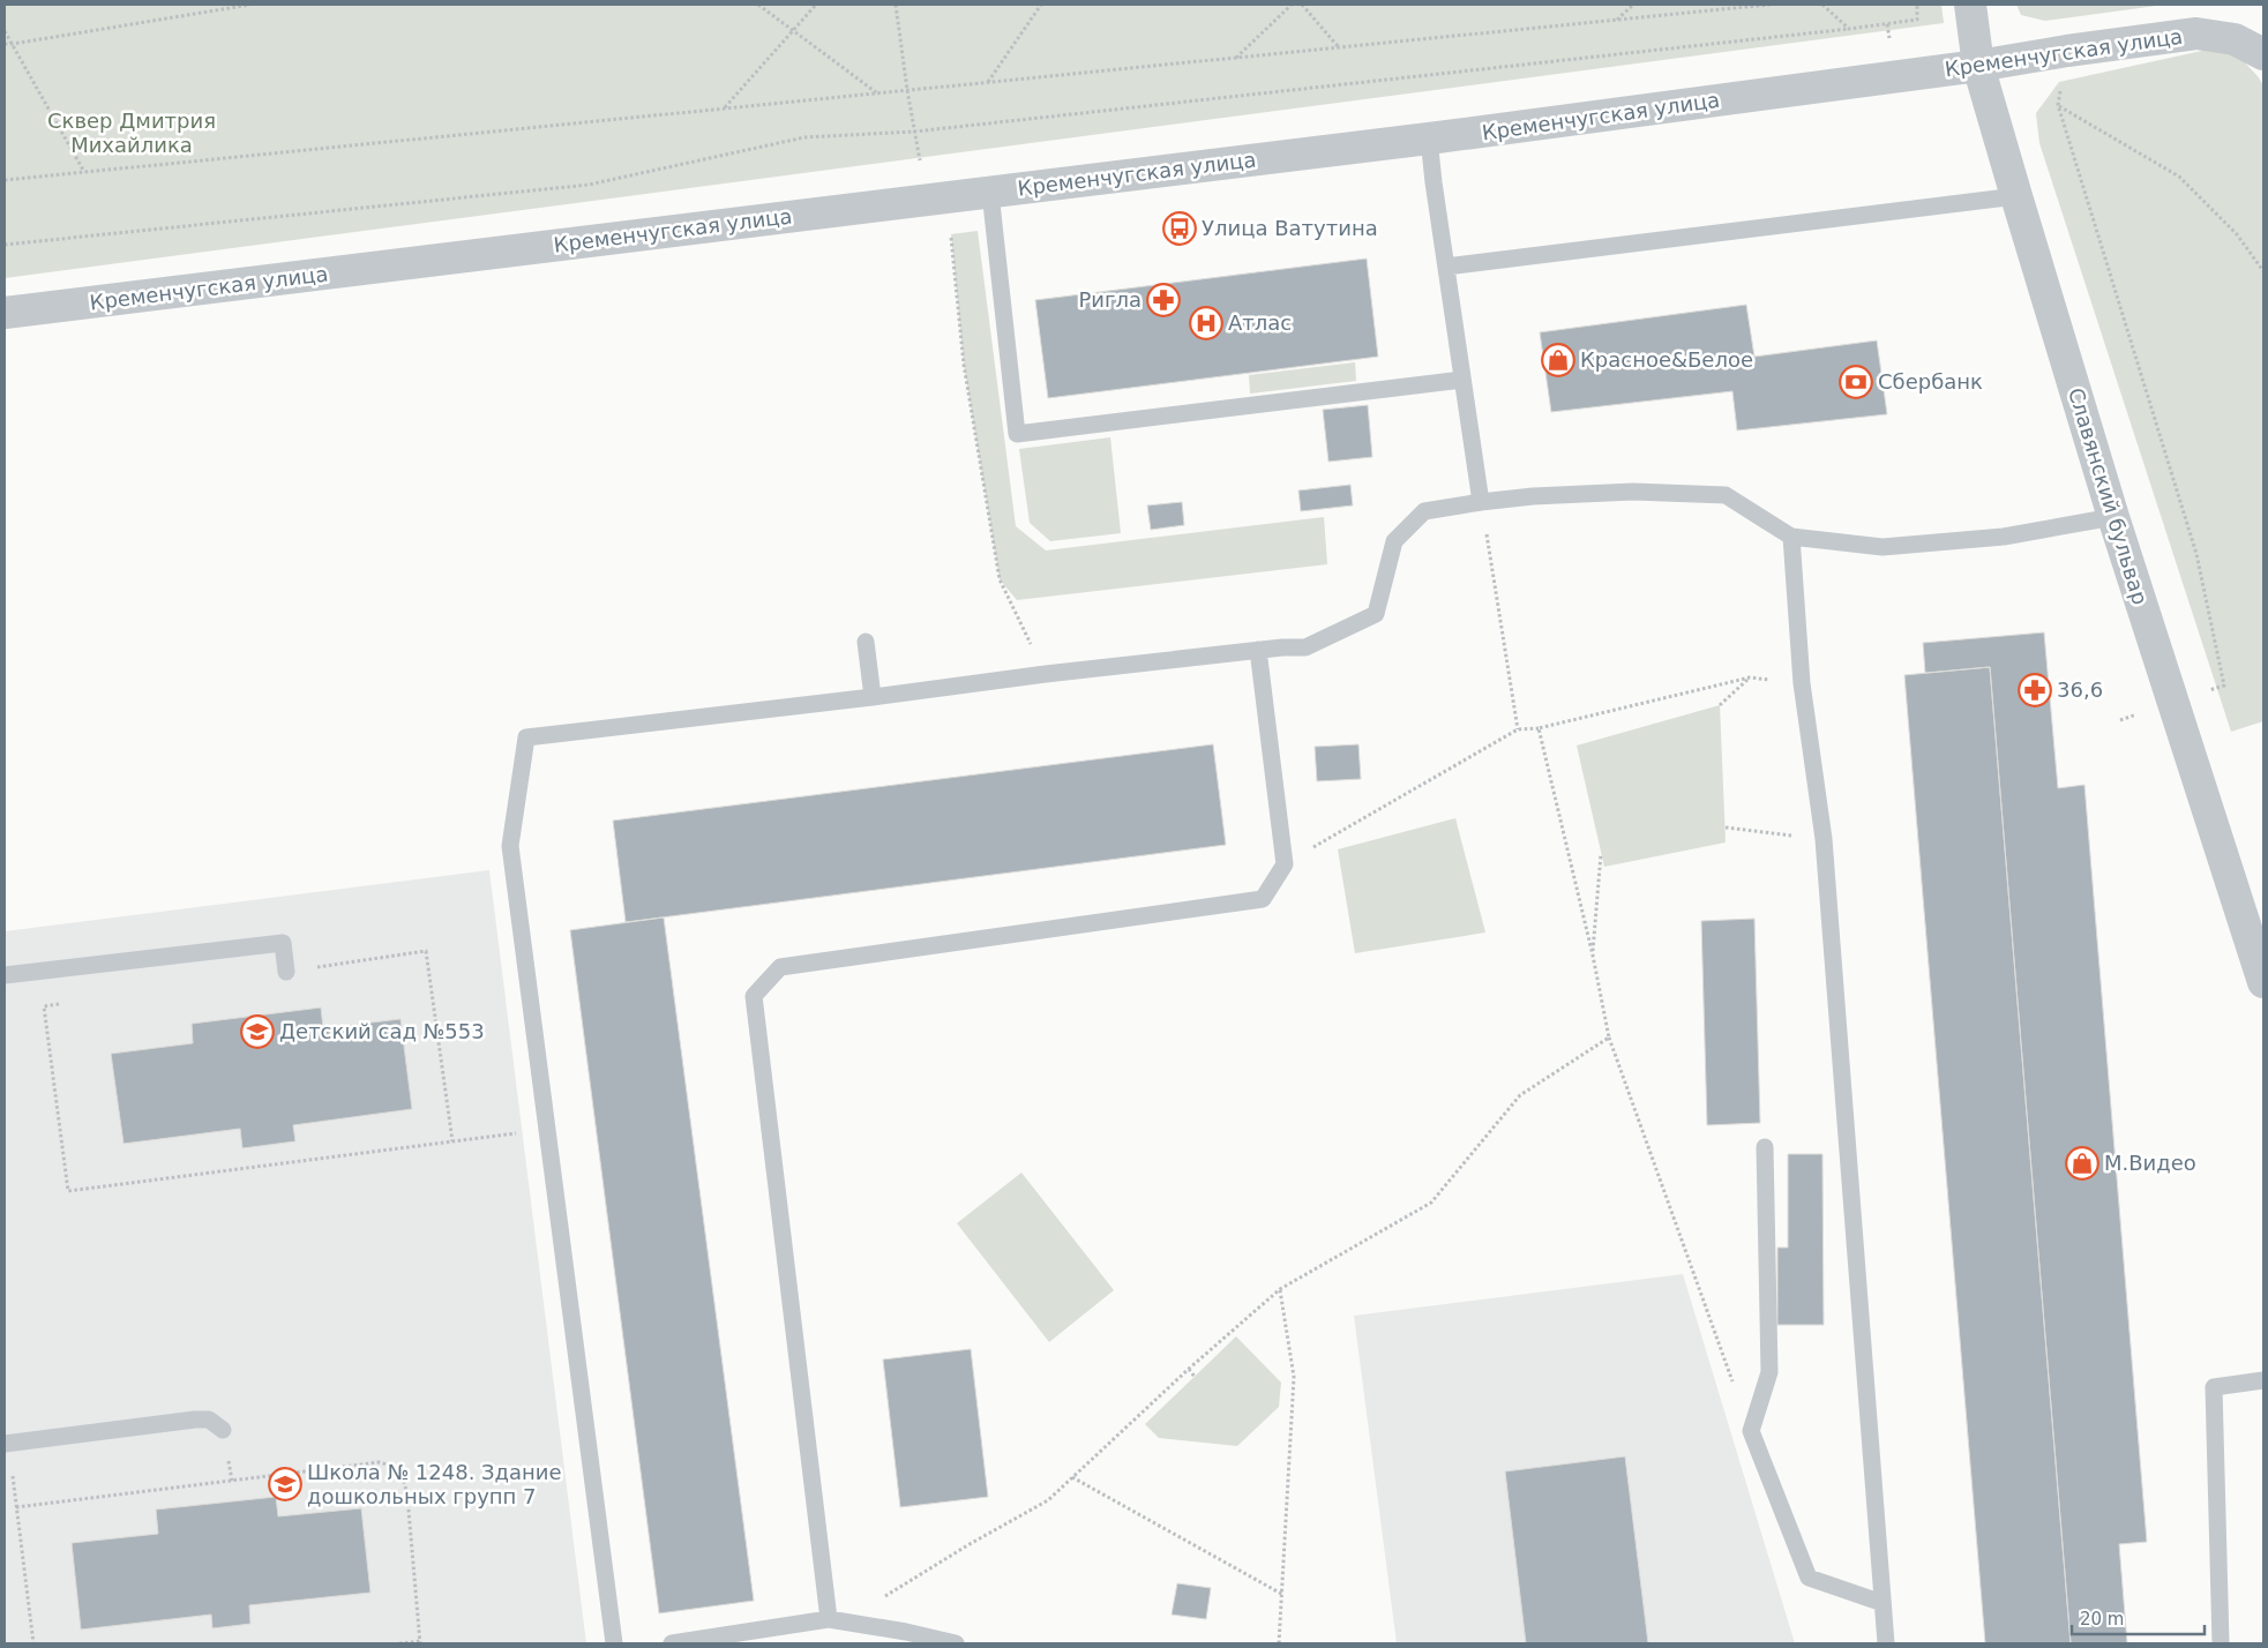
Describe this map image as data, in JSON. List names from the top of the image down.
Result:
{
  "streets": {
    "street": ["Кременчугская улица", "Славянский бульвар"]
  },
  "crossings": [
    ["Кременчугская улица", "Славянский бульвар"]
  ],
  "parks": ["Сквер Дмитрия Михайлика"],
  "places": {
    "bus stop": ["Улица Ватутина"],
    "pharmacy": ["Ригла", "36,6"],
    "hospital": ["Атлас"],
    "shop": ["Красное&Белое", "М.Видео"],
    "bank": ["Сбербанк"],
    "school or university": ["Детский сад №553", "Школа № 1248. Здание дошкольных групп 7"]
  },
  "scale_bar": "20 m"
}
